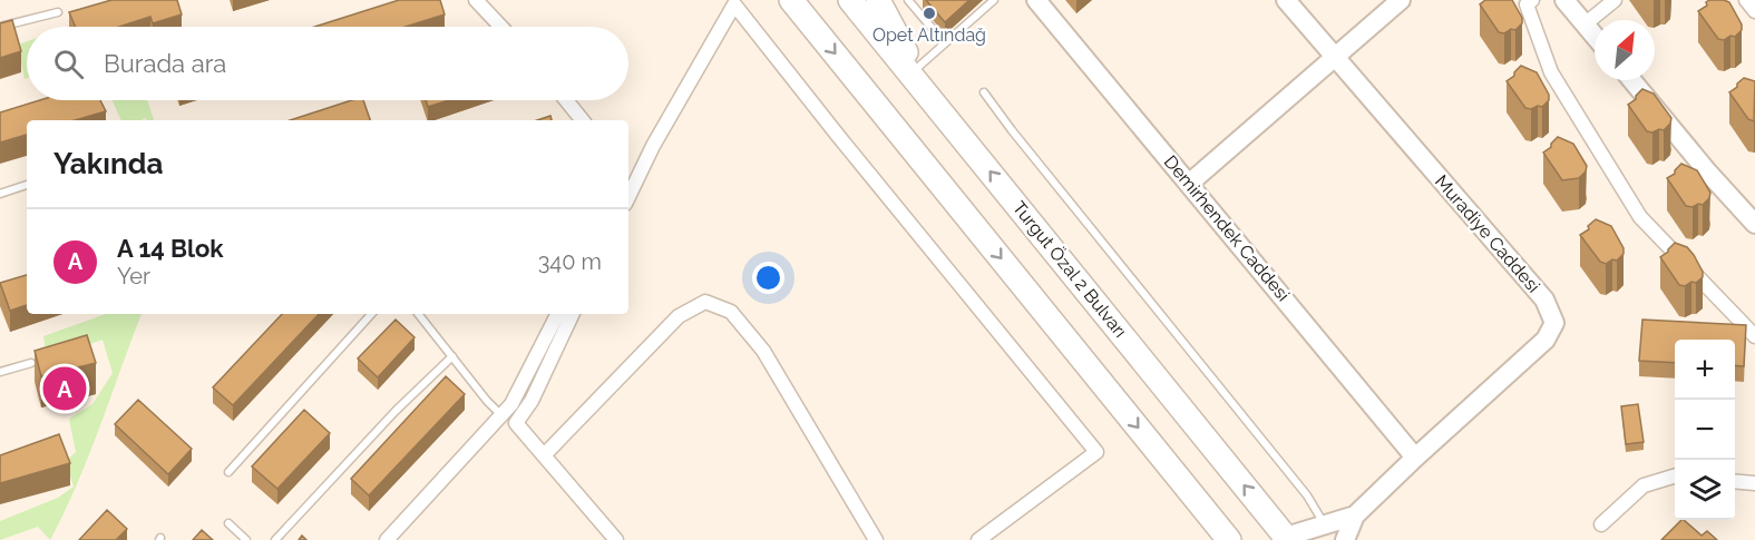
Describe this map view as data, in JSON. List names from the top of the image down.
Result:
{
  "streets": {
    "highway": ["Turgut Özal 2 Bulvarı"],
    "street": ["Demirhendek Caddesi", "Muradiye Caddesi"]
  },
  "crossings": [
    ["Demirhendek Caddesi", "Muradiye Caddesi"]
  ],
  "places": ["Opet Altındağ"],
  "north": "top right",
  "page": {
    "search": "Burada ara",
    "heading": "Yakında",
    "list": [
      {
        "mark": "A",
        "name": "A 14 Blok",
        "note": "Yer",
        "value": "340 m"
      }
    ],
    "map_buttons": ["+", "−"],
    "pins": "A"
  }
}
